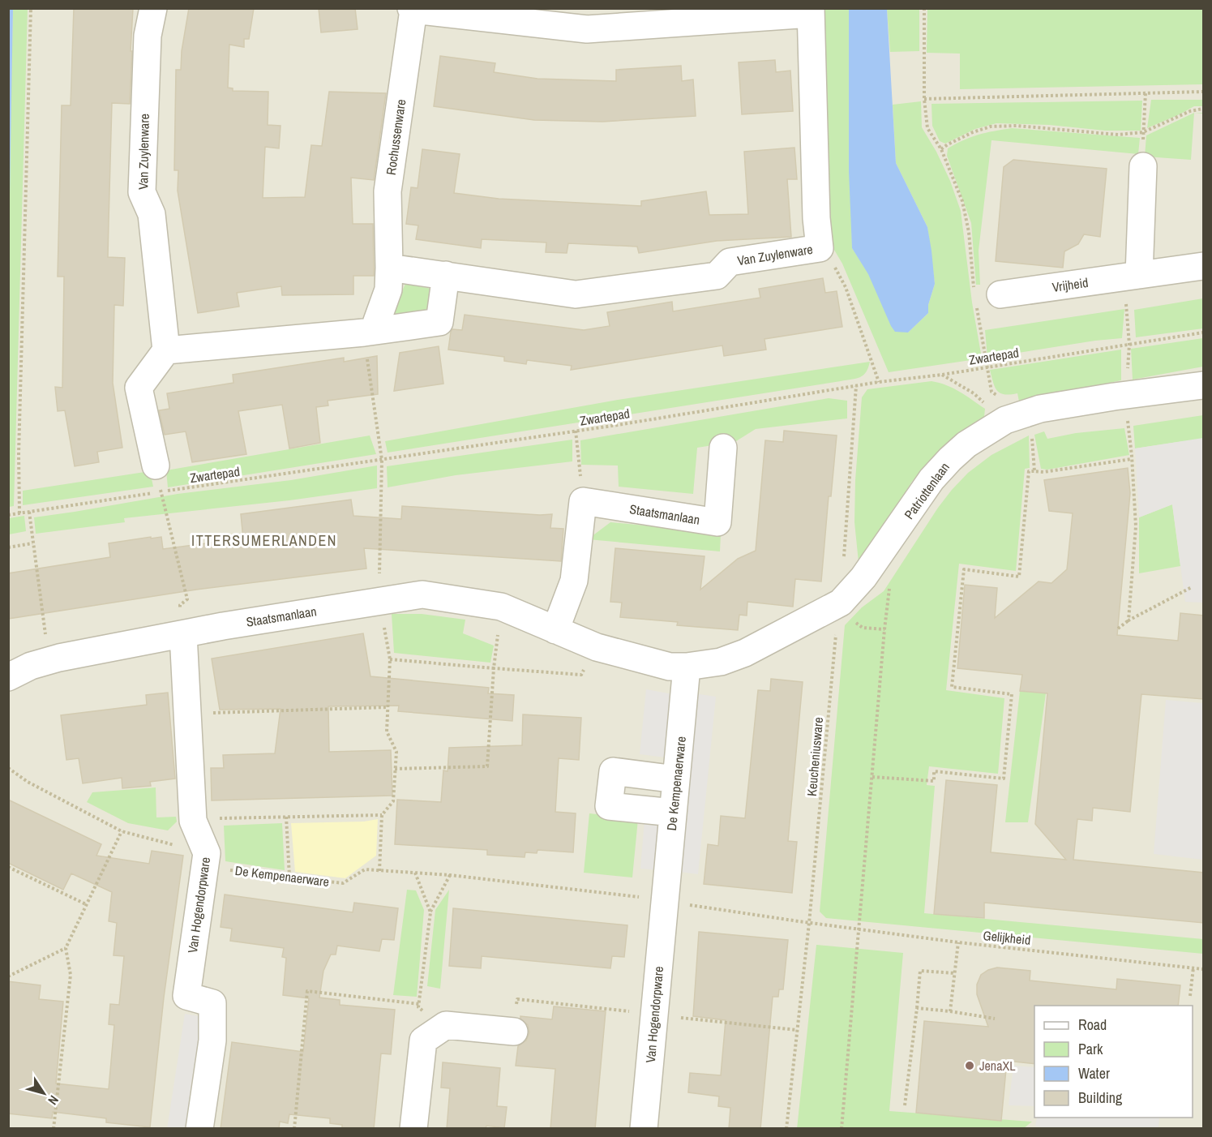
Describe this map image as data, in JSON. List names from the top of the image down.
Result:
{
  "streets": {
    "street": [
      "Rochussenware",
      "Van Zuylenware",
      "Vrijheid",
      "Patriottenlaan",
      "Staatsmanlaan",
      "De Kempenaerware",
      "Van Hogendorpware"
    ],
    "path": ["Zwartepad", "Keucheniusware", "Gelijkheid"]
  },
  "crossings": [
    ["Rochussenware", "Van Zuylenware"],
    ["Zwartepad", "Keucheniusware"],
    ["Patriottenlaan", "Staatsmanlaan"],
    ["Staatsmanlaan", "Keucheniusware"],
    ["Staatsmanlaan", "De Kempenaerware"],
    ["Staatsmanlaan", "Van Hogendorpware"],
    ["Keucheniusware", "De Kempenaerware"],
    ["Keucheniusware", "Gelijkheid"],
    ["De Kempenaerware", "Van Hogendorpware"],
    ["De Kempenaerware", "Gelijkheid"]
  ],
  "districts": ["ITTERSUMERLANDEN"],
  "places": ["JenaXL"],
  "legend": [
    "Road",
    "Park",
    "Water",
    "Building"
  ],
  "north": "bottom right"
}
